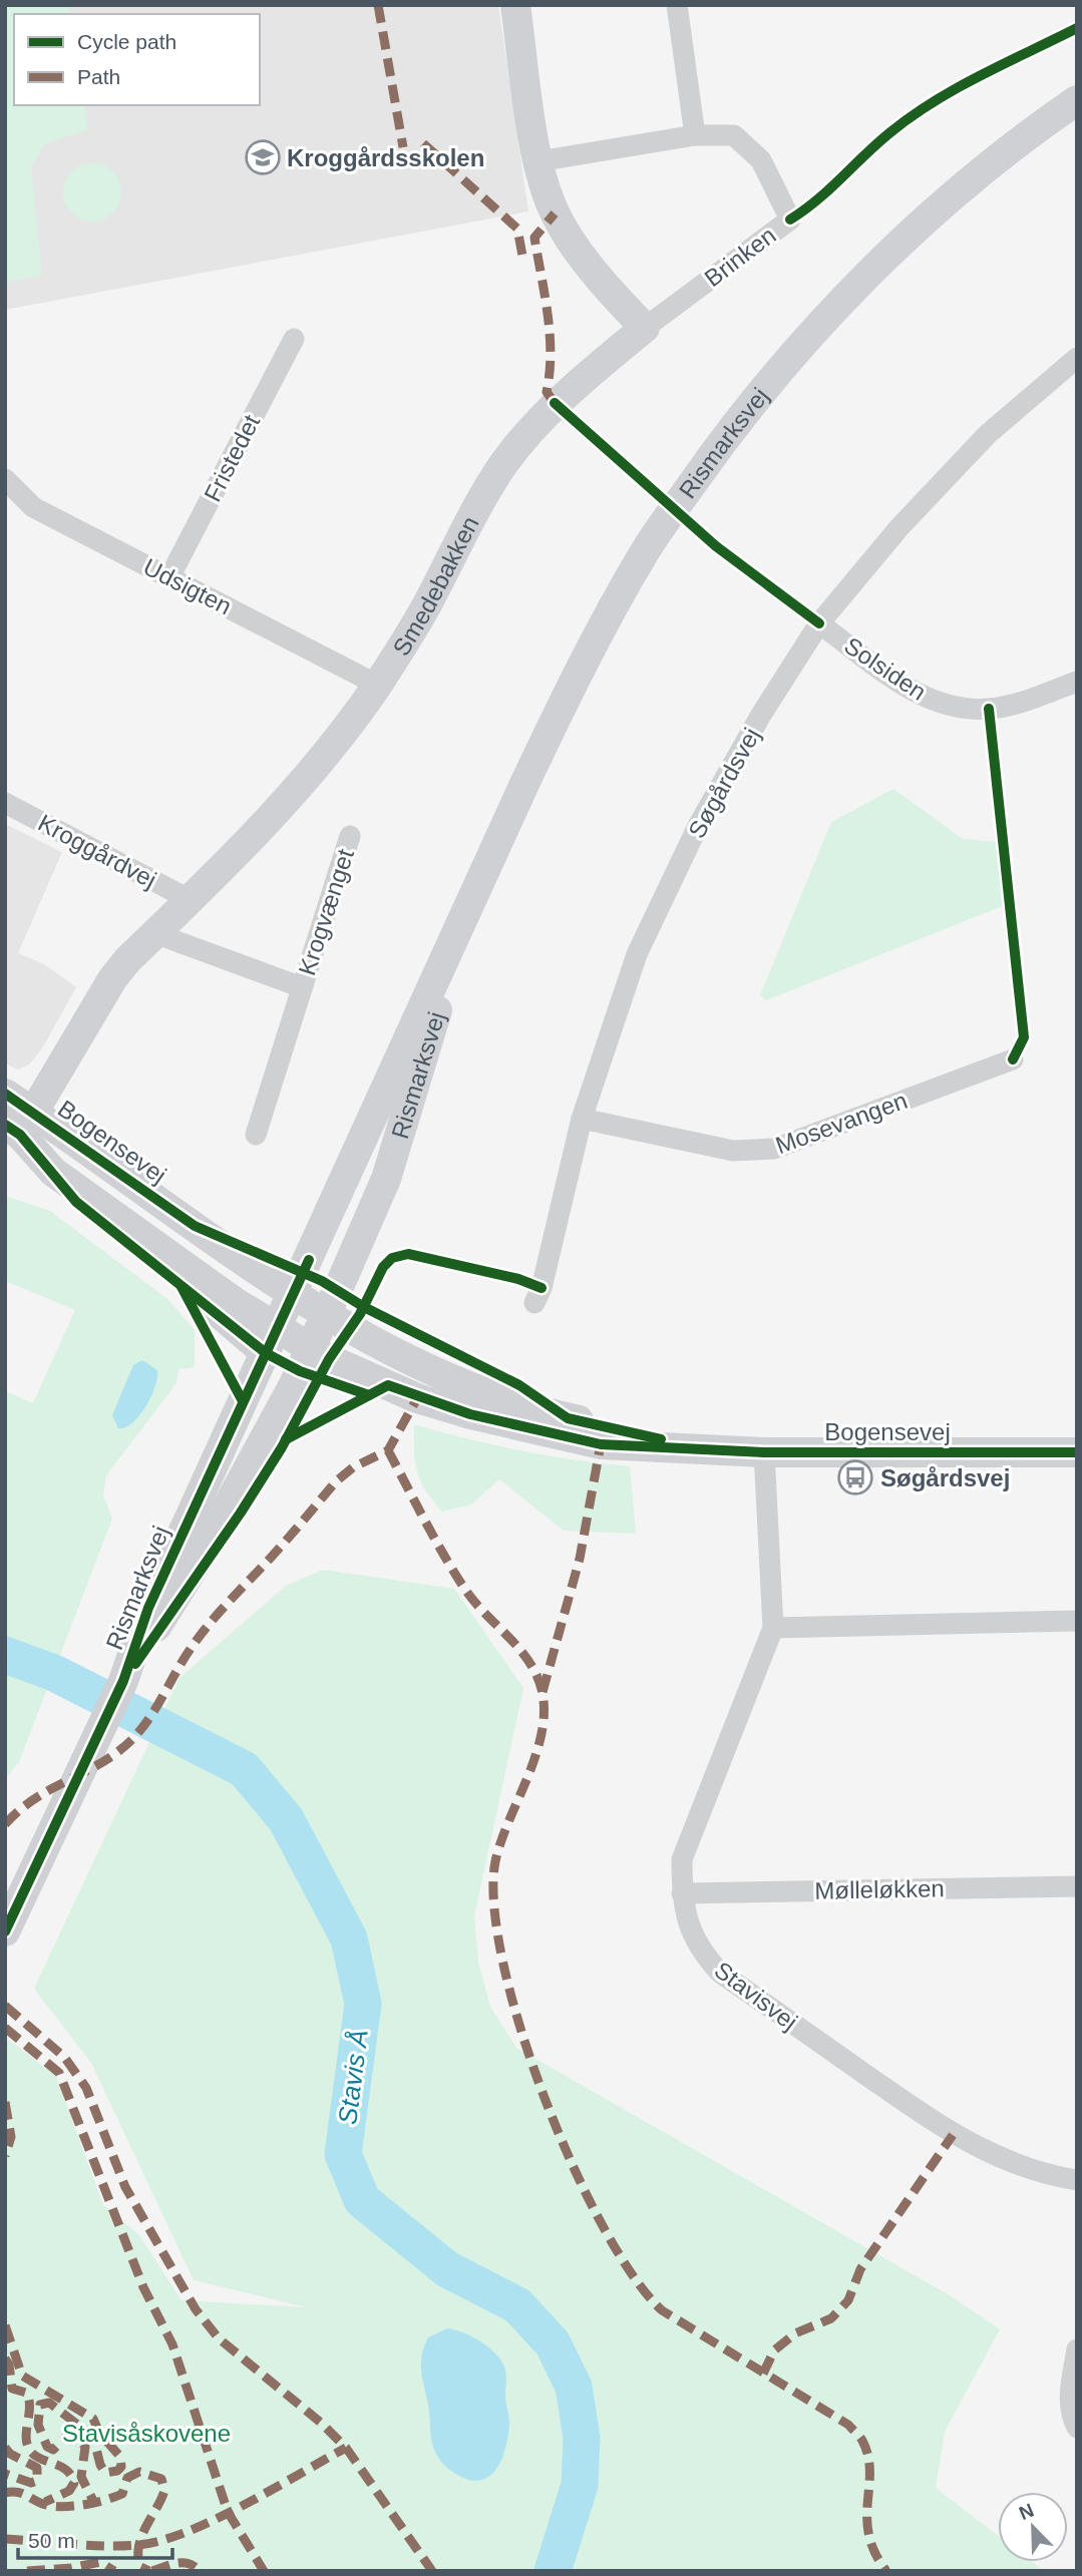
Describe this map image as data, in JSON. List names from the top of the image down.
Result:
{
  "streets": {
    "main road": ["Rismarksvej", "Smedebakken", "Bogensevej"],
    "street": [
      "Brinken",
      "Fristedet",
      "Udsigten",
      "Solsiden",
      "Søgårdsvej",
      "Kroggårdvej",
      "Krogvænget",
      "Mosevangen",
      "Mølleløkken",
      "Stavisvej"
    ]
  },
  "crossings": [
    ["Brinken", "Smedebakken"],
    ["Rismarksvej", "Bogensevej"],
    ["Fristedet", "Udsigten"],
    ["Smedebakken", "Udsigten"],
    ["Smedebakken", "Kroggårdvej"],
    ["Smedebakken", "Krogvænget"],
    ["Smedebakken", "Bogensevej"],
    ["Solsiden", "Søgårdsvej"],
    ["Søgårdsvej", "Mosevangen"],
    ["Bogensevej", "Stavisvej"],
    ["Mølleløkken", "Stavisvej"]
  ],
  "water": ["Stavis Å"],
  "parks": ["Stavisåskovene"],
  "places": {
    "school or university": ["Kroggårdsskolen"],
    "bus stop": ["Søgårdsvej"]
  },
  "legend": ["Cycle path", "Path"],
  "scale_bar": "50 m",
  "north": "top left"
}
